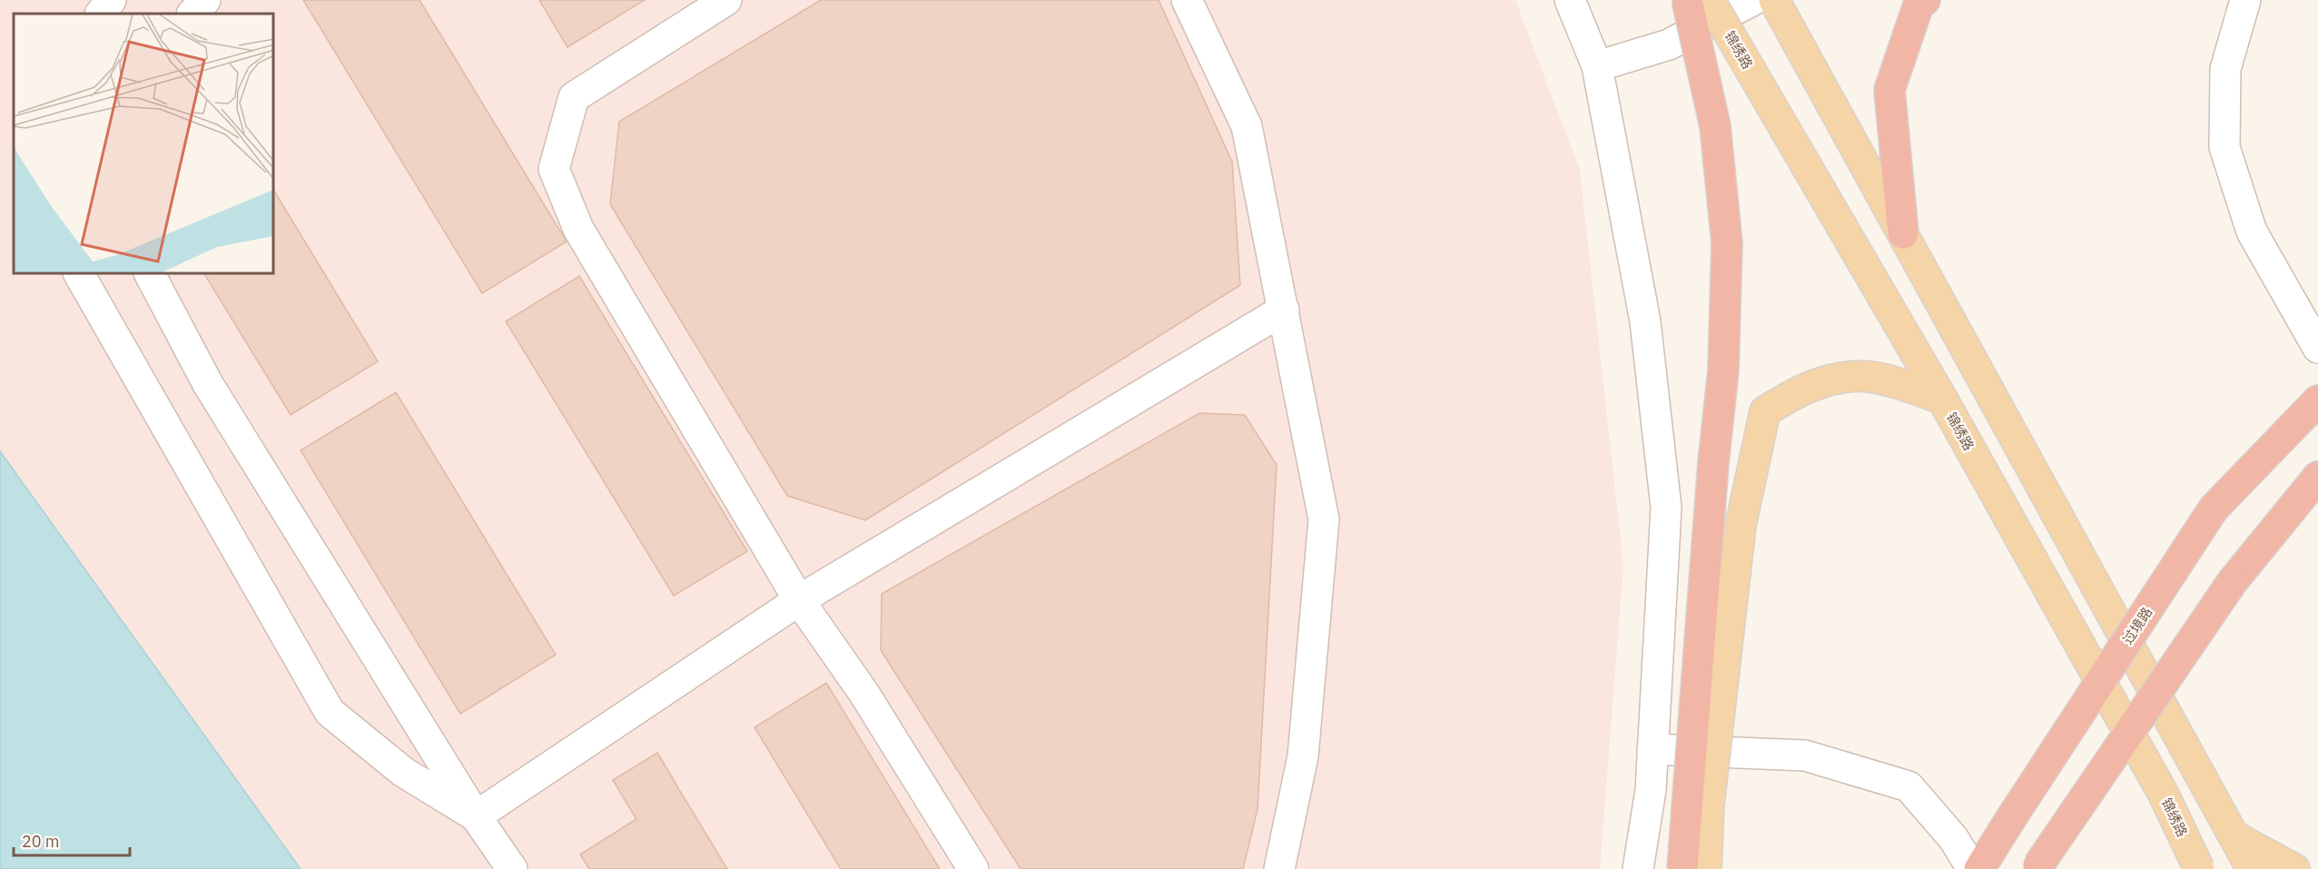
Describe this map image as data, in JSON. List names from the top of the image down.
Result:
{
  "streets": {
    "highway": ["过境路"],
    "main road": ["锦绣路"]
  },
  "scale_bar": "20 m"
}
